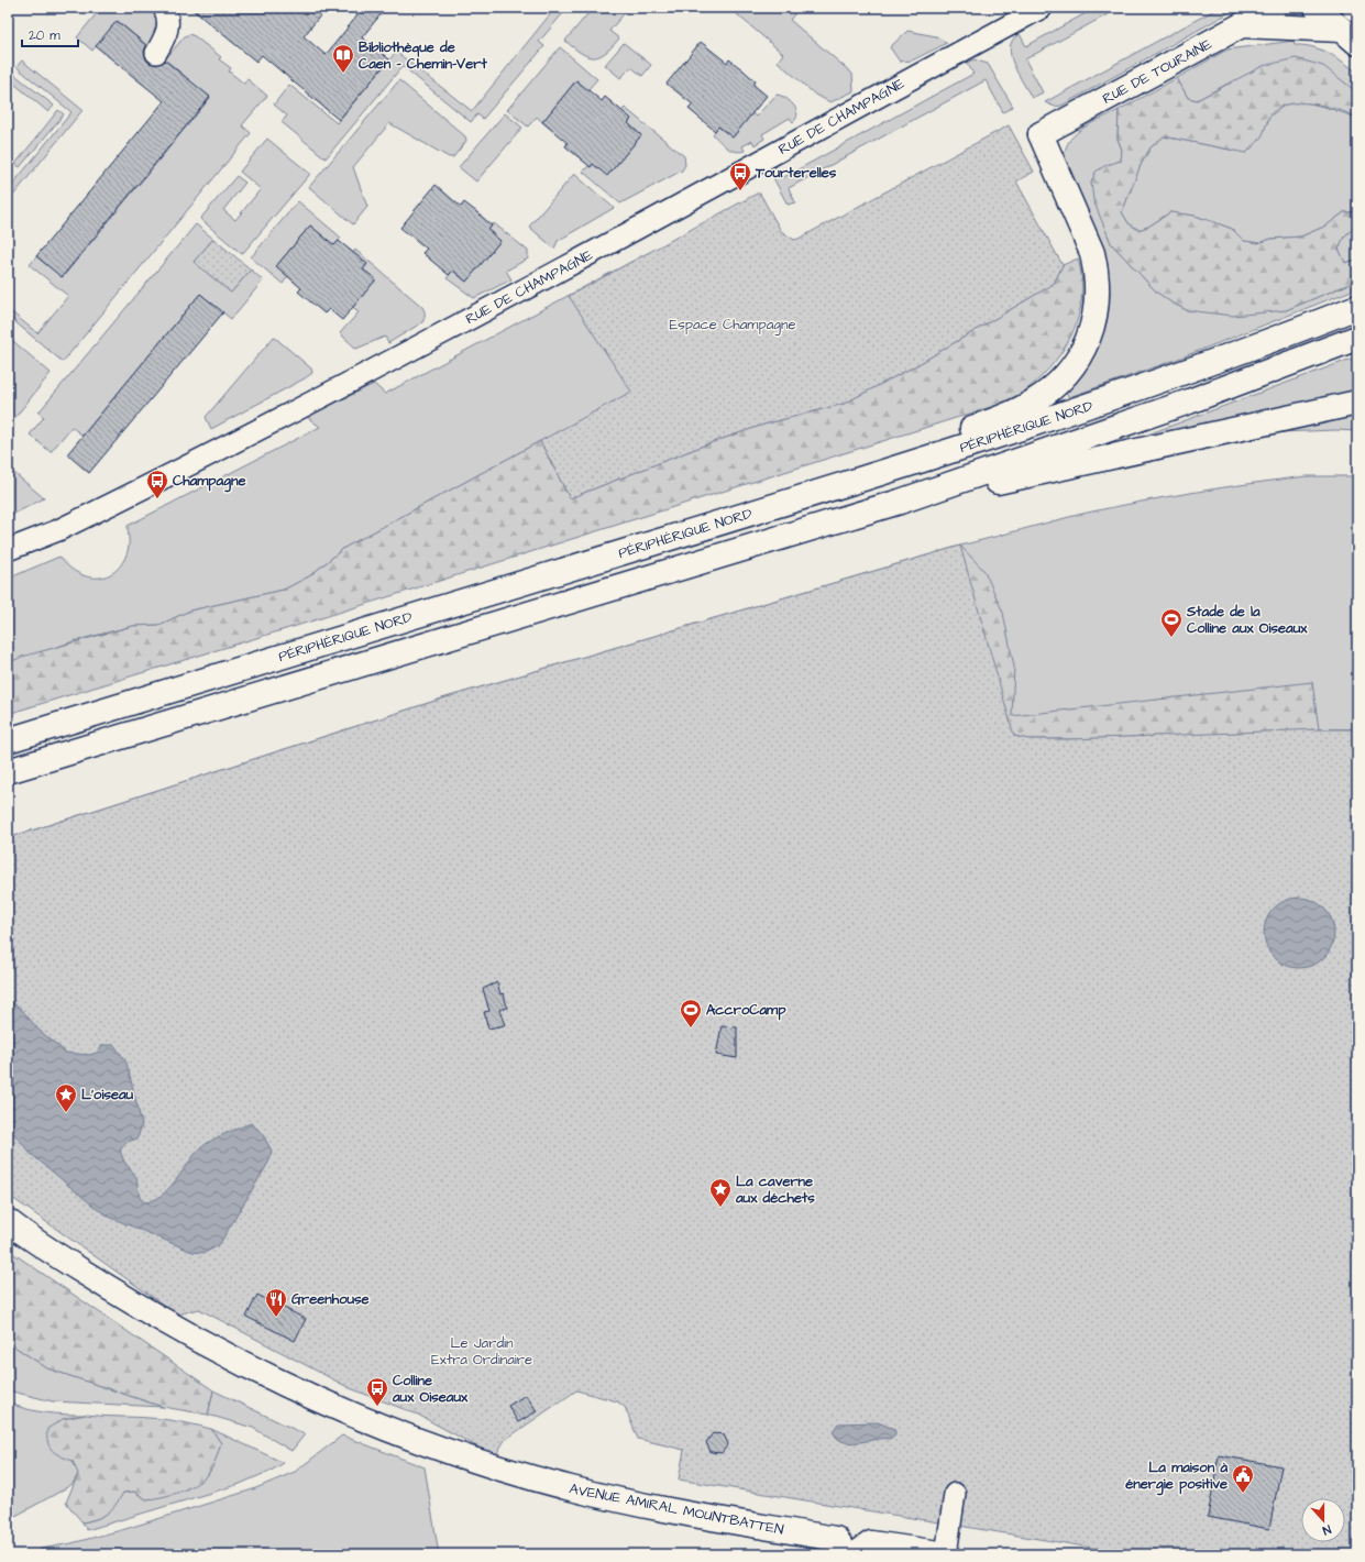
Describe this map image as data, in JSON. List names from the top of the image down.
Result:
{
  "streets": {
    "main road": ["RUE DE TOURAINE", "PÉRIPHÉRIQUE NORD", "AVENUE AMIRAL MOUNTBATTEN"],
    "street": ["RUE DE CHAMPAGNE"]
  },
  "crossings": [
    ["RUE DE TOURAINE", "PÉRIPHÉRIQUE NORD"]
  ],
  "parks": ["Espace Champagne", "Le Jardin Extra Ordinaire"],
  "places": {
    "library": ["Bibliothèque de Caen - Chemin-Vert"],
    "bus stop": ["Tourterelles", "Champagne", "Colline aux Oiseaux"],
    "sports": ["Stade de la Colline aux Oiseaux", "AccroCamp"],
    "place": ["L'oiseau", "La caverne aux déchets"],
    "restaurant": ["Greenhouse"],
    "public building": ["La maison à énergie positive"]
  },
  "scale_bar": "20 m",
  "north": "bottom"
}
